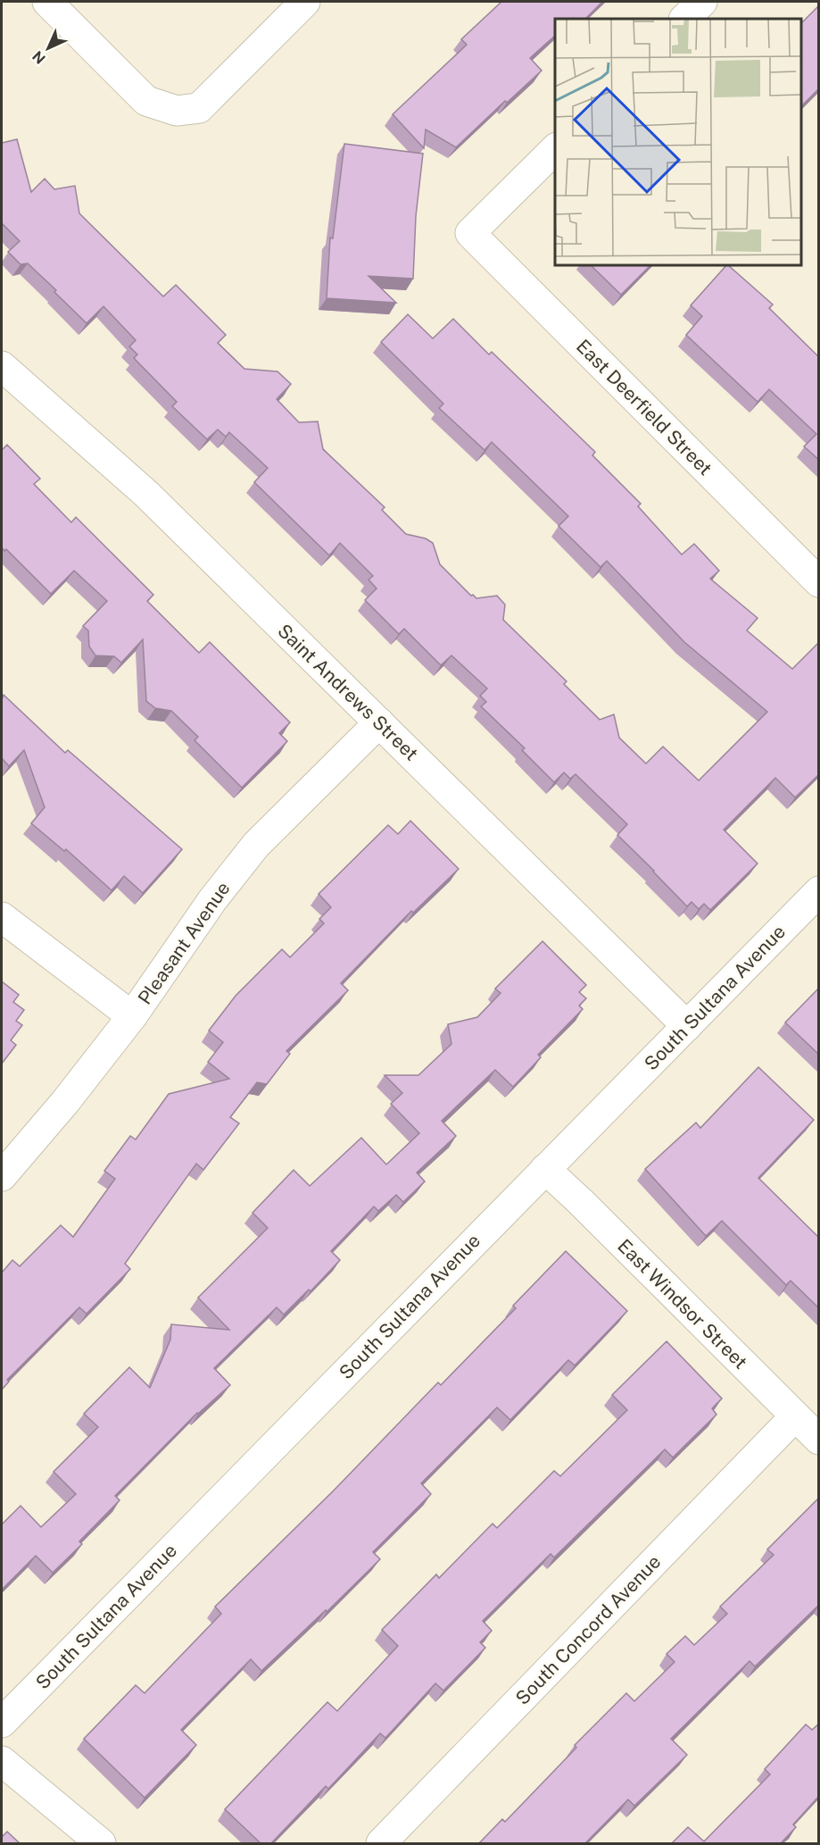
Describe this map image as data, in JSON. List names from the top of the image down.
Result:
{
  "streets": {
    "street": [
      "East Deerfield Street",
      "Saint Andrews Street",
      "Pleasant Avenue",
      "South Sultana Avenue",
      "East Windsor Street",
      "South Concord Avenue"
    ]
  },
  "crossings": [
    ["Saint Andrews Street", "Pleasant Avenue"],
    ["Saint Andrews Street", "South Sultana Avenue"],
    ["South Sultana Avenue", "East Windsor Street"],
    ["East Windsor Street", "South Concord Avenue"]
  ],
  "north": "bottom left"
}
